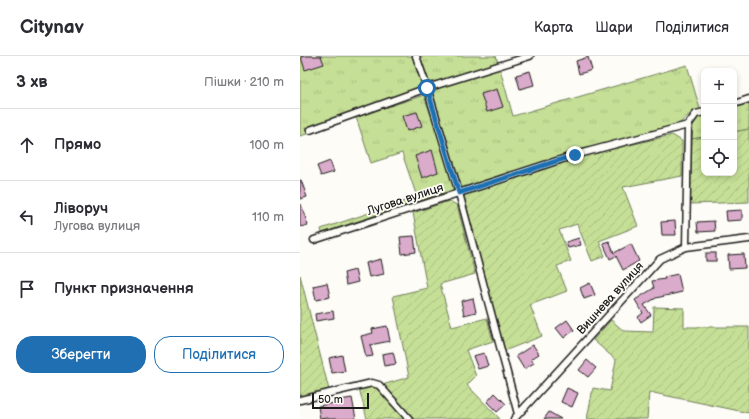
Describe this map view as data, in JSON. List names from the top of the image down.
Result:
{
  "streets": {
    "street": ["Лугова вулиця", "Вишнева вулиця"]
  },
  "scale_bar": "50 m",
  "page": {
    "header": "Citynav",
    "nav": ["Карта", "Шари", "Поділитися"],
    "heading": ["3 хв", "Пішки · 210 m"],
    "map_buttons": ["+", "−"],
    "list": [
      ["Прямо", "100 m"],
      ["Ліворуч", "Лугова вулиця", "110 m"],
      "Пункт призначення"
    ],
    "buttons": ["Зберегти", "Поділитися"],
    "scale": "50 m"
  }
}
